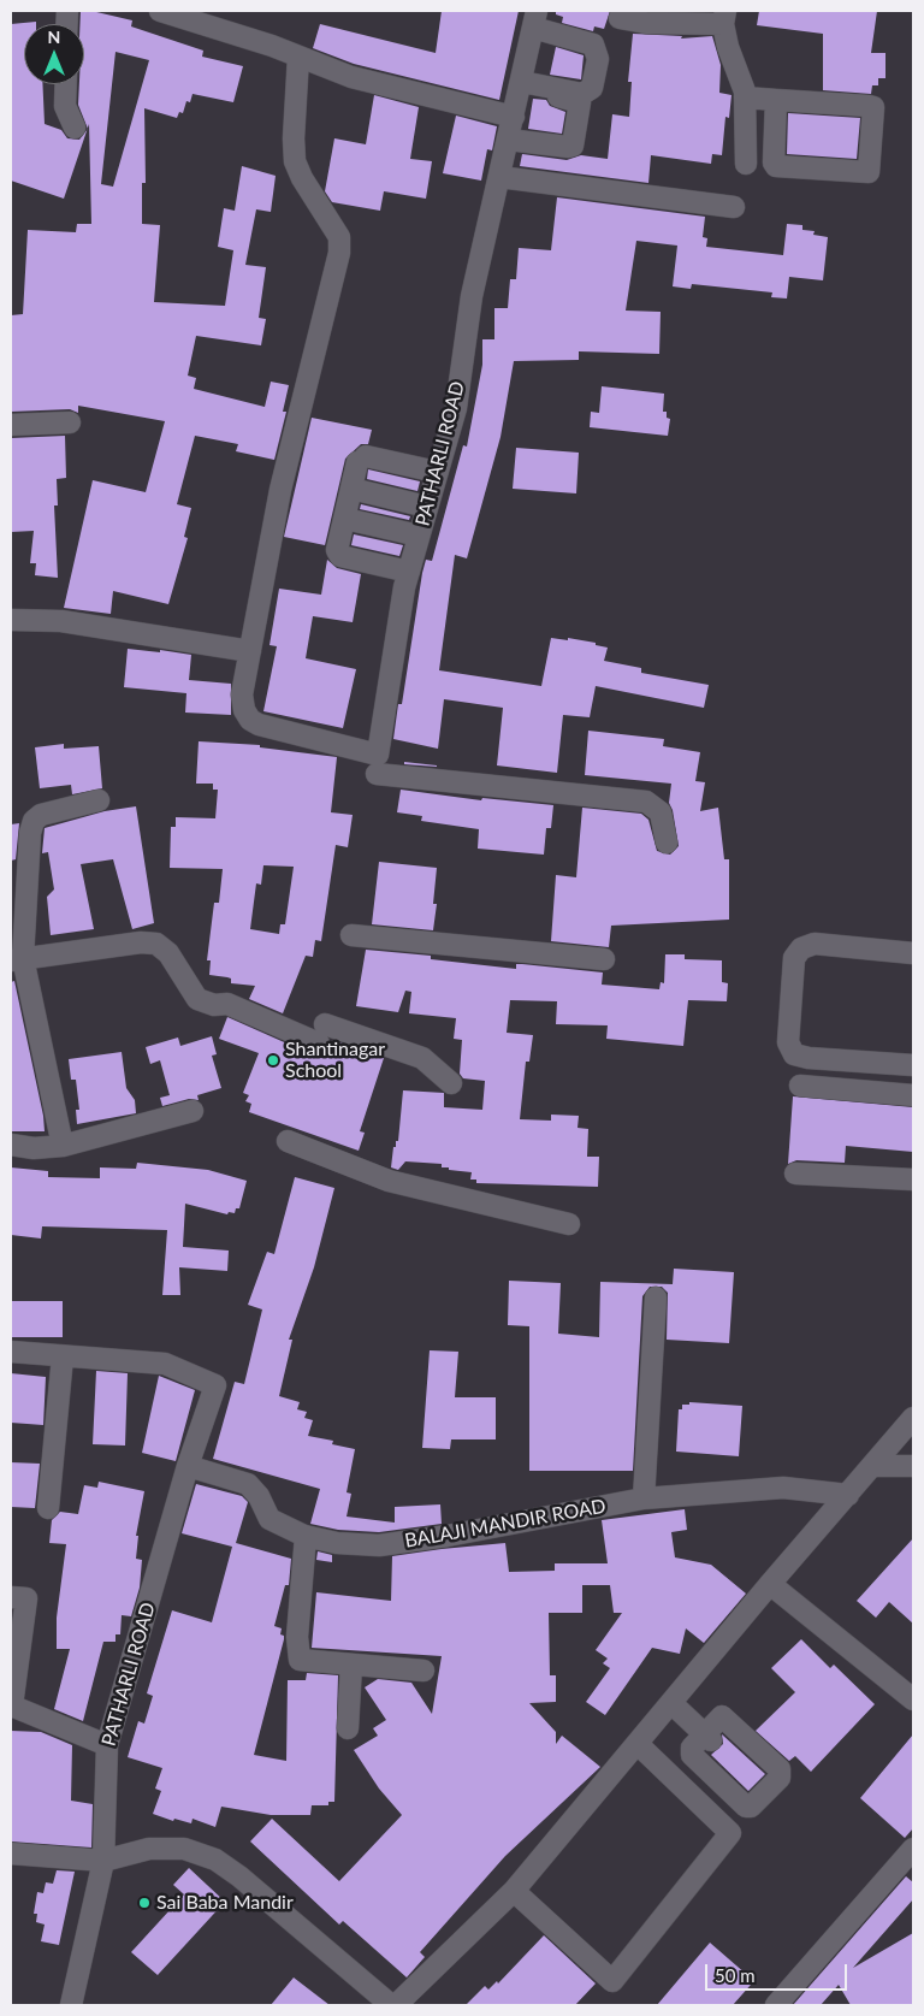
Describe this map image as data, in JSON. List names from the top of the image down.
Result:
{
  "streets": {
    "street": ["PATHARLI ROAD", "BALAJI MANDIR ROAD"]
  },
  "crossings": [
    ["PATHARLI ROAD", "BALAJI MANDIR ROAD"]
  ],
  "places": ["Shantinagar School", "Sai Baba Mandir"],
  "scale_bar": "50 m",
  "north": "top"
}
